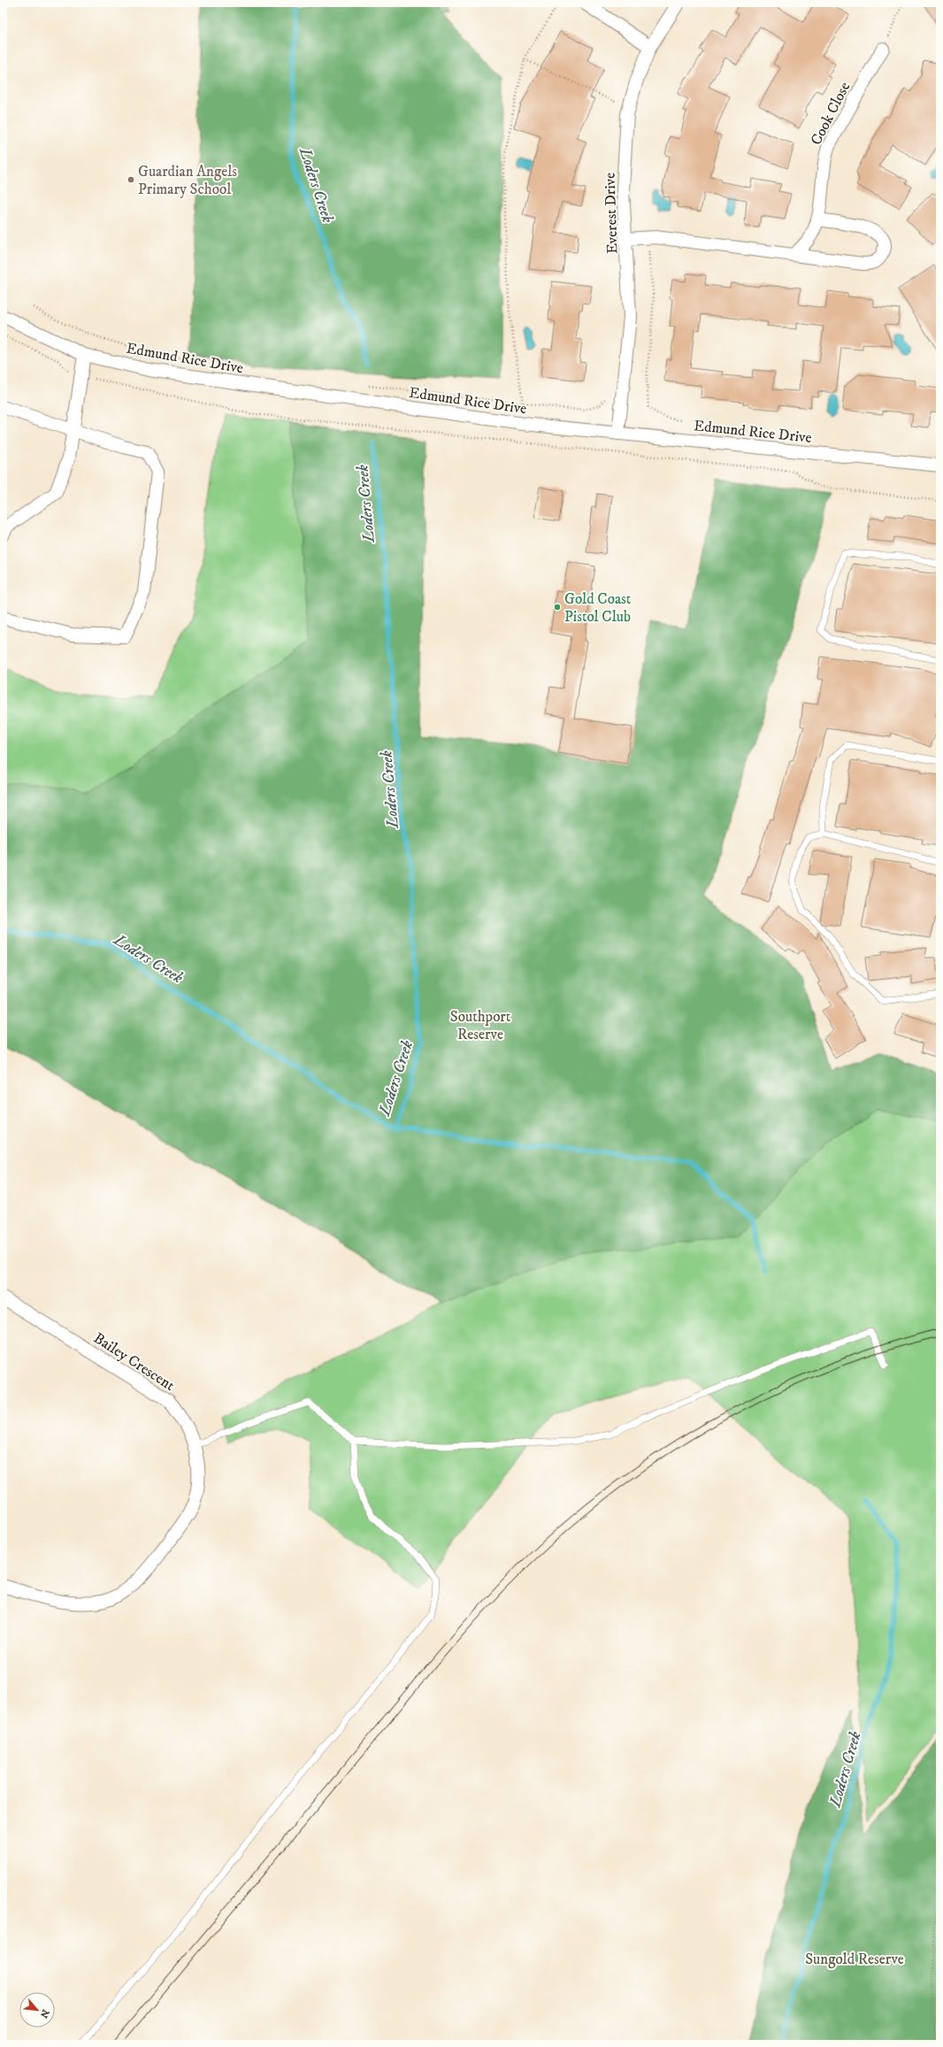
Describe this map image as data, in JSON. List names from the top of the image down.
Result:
{
  "streets": {
    "street": [
      "Cook Close",
      "Everest Drive",
      "Edmund Rice Drive",
      "Bailey Crescent"
    ]
  },
  "crossings": [
    ["Everest Drive", "Edmund Rice Drive"]
  ],
  "water": ["Loders Creek"],
  "parks": ["Southport Reserve", "Sungold Reserve"],
  "places": ["Guardian Angels Primary School", "Gold Coast Pistol Club"],
  "north": "bottom right"
}
